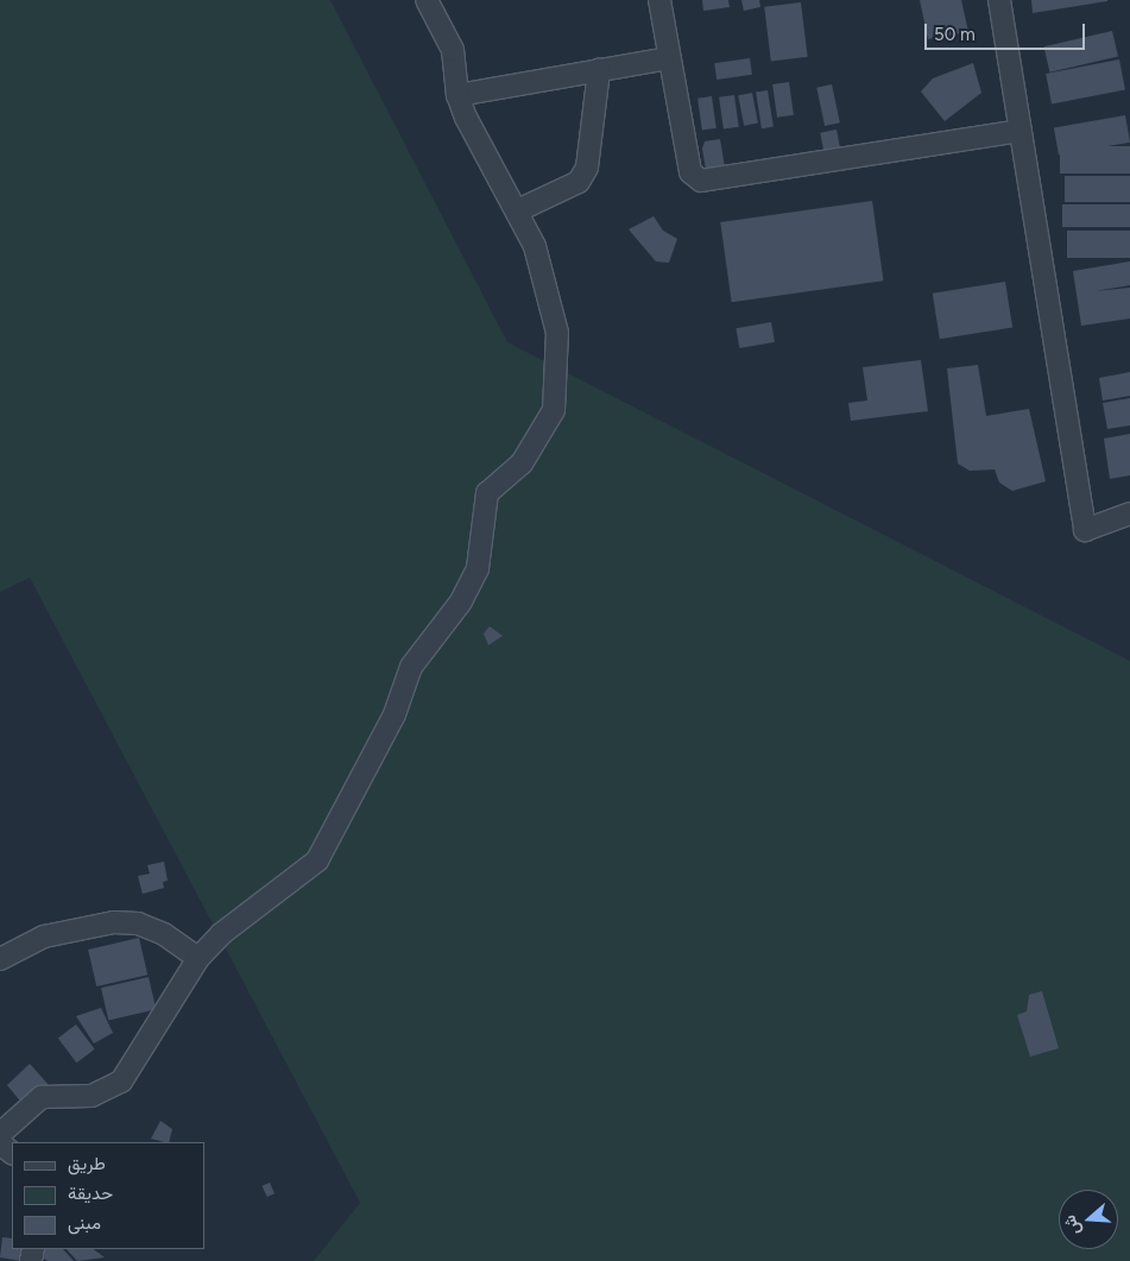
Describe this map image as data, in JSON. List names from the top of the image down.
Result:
{
  "legend": ["طريق", "حديقة", "مبنى"],
  "scale_bar": "50 m",
  "north": "left"
}
